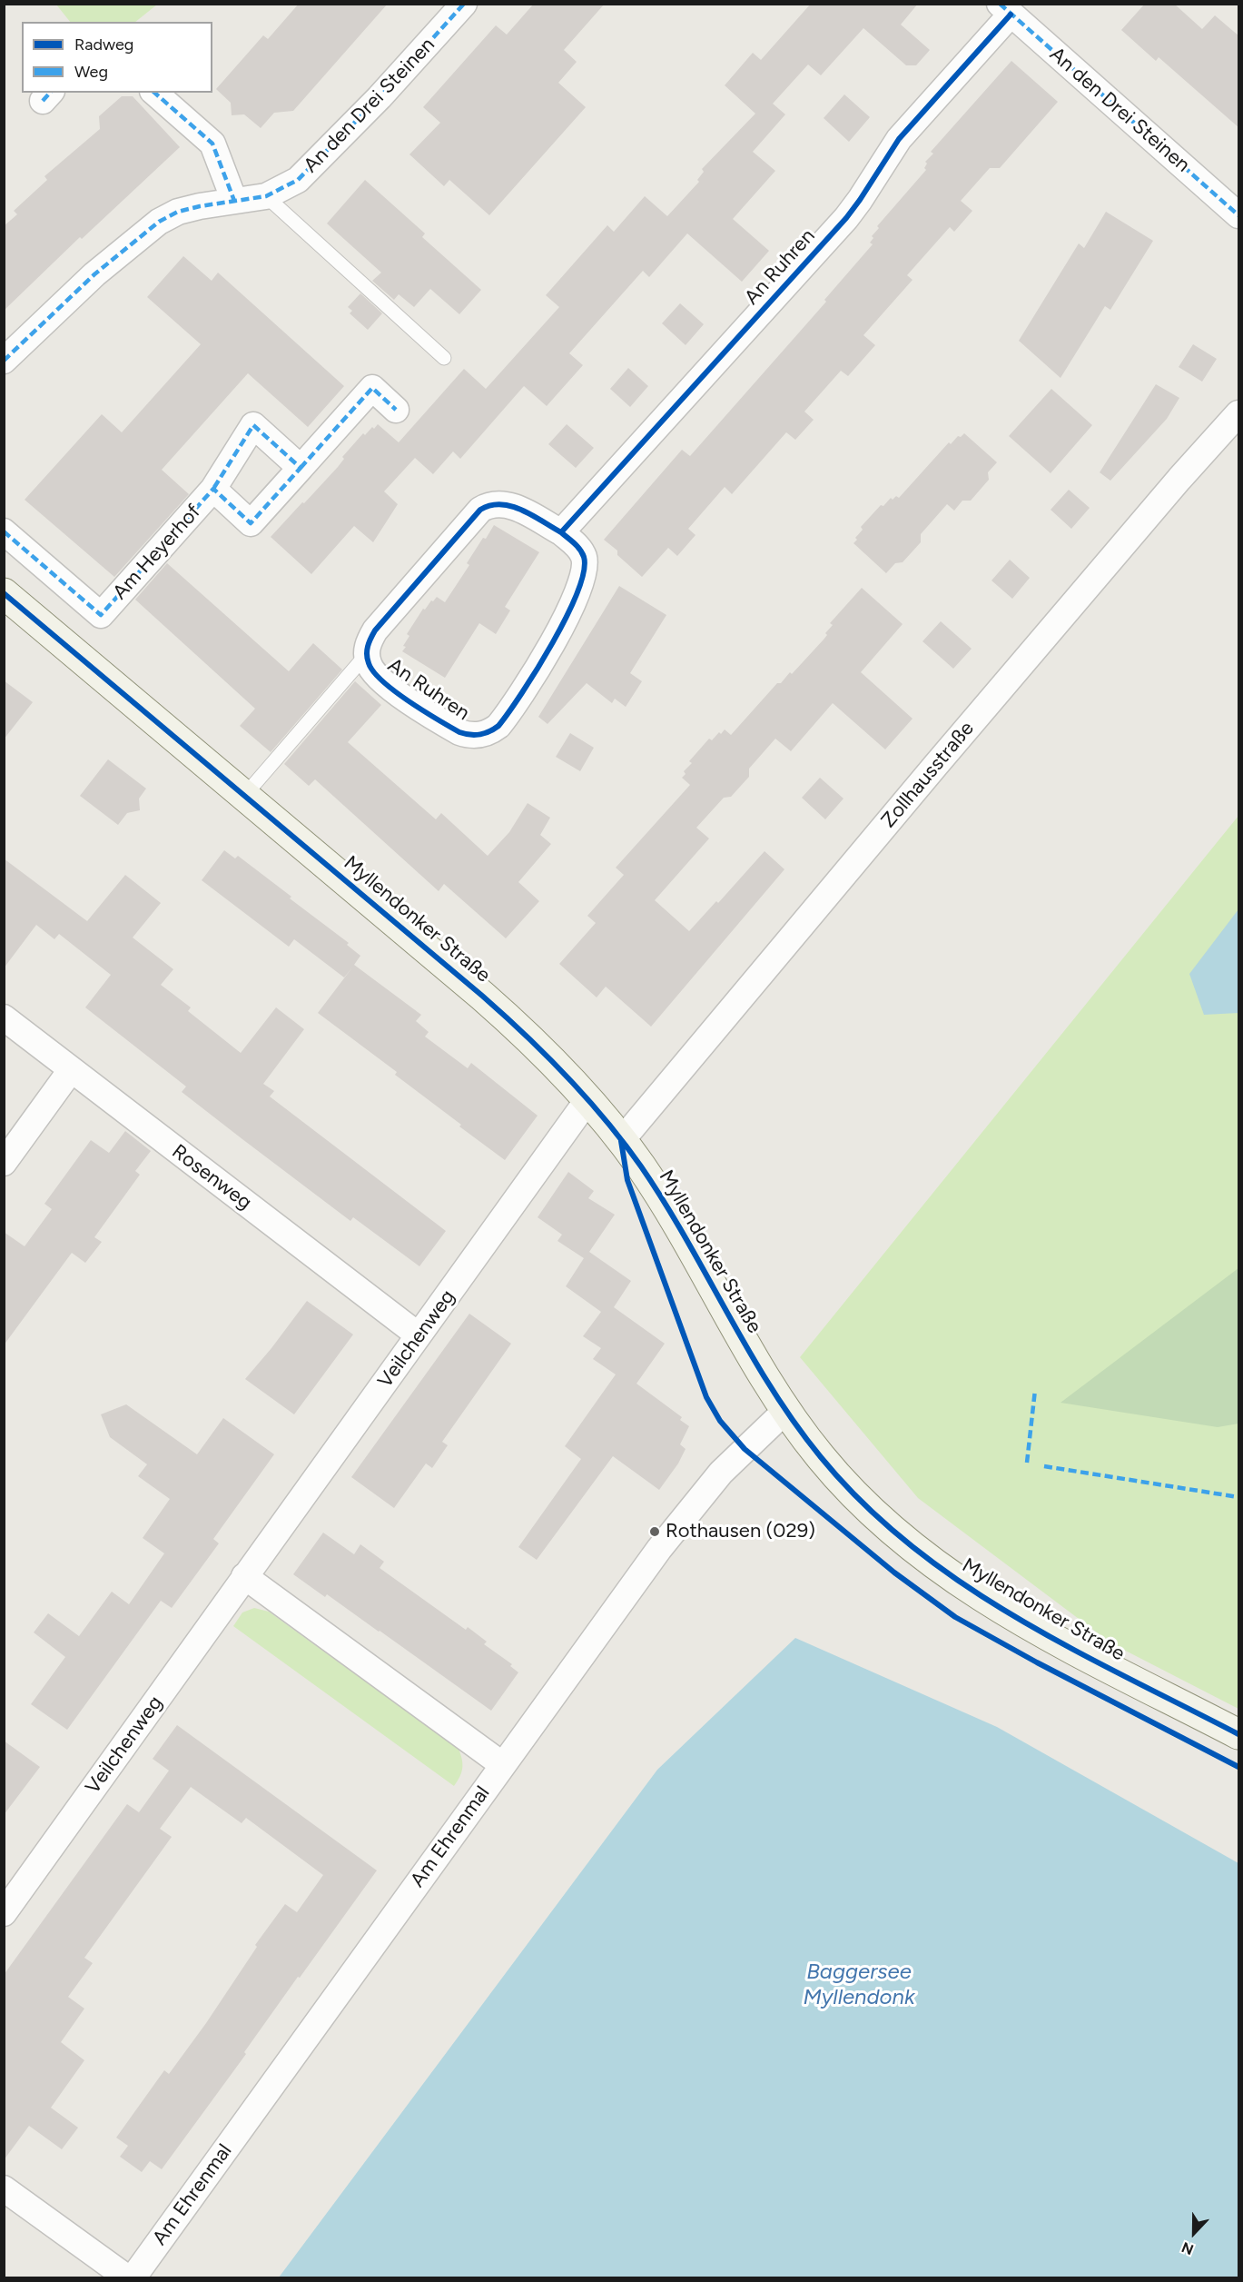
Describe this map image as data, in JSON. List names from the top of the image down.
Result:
{
  "streets": {
    "street": [
      "An den Drei Steinen",
      "An Ruhren",
      "Am Heyerhof",
      "Zollhausstraße",
      "Myllendonker Straße",
      "Rosenweg",
      "Veilchenweg",
      "Am Ehrenmal"
    ]
  },
  "crossings": [
    ["An den Drei Steinen", "An Ruhren"],
    ["Zollhausstraße", "Myllendonker Straße"],
    ["Myllendonker Straße", "Veilchenweg"],
    ["Myllendonker Straße", "Am Ehrenmal"],
    ["Rosenweg", "Veilchenweg"]
  ],
  "water": ["Baggersee Myllendonk"],
  "places": ["Rothausen (029)"],
  "legend": ["Radweg", "Weg"],
  "north": "bottom"
}
